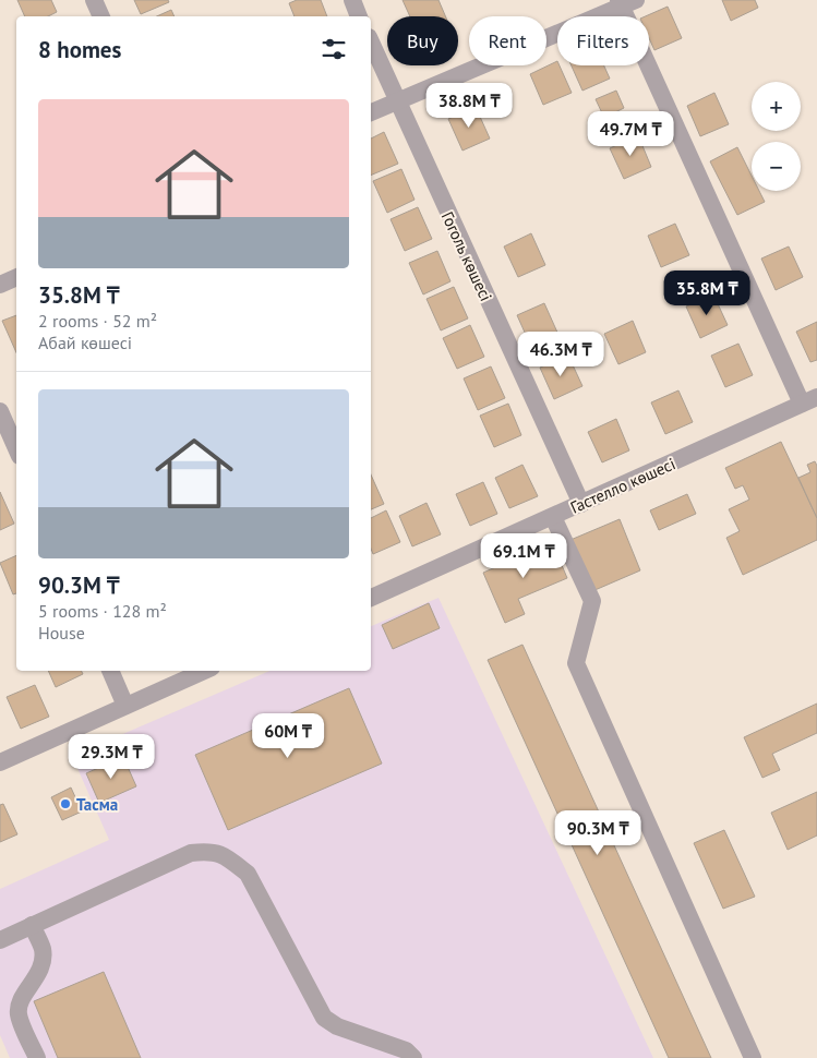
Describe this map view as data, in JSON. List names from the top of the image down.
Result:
{
  "streets": {
    "street": ["Гоголь көшесі", "Гастелло көшесі"]
  },
  "crossings": [
    ["Гоголь көшесі", "Гастелло көшесі"]
  ],
  "places": ["Тасма"],
  "page": {
    "chip": ["Buy", "Rent", "Filters"],
    "heading": "8 homes",
    "map_buttons": ["+", "−"],
    "list": [
      {
        "name": "35.8M ₸",
        "note": "2 rooms · 52 m² · Абай көшесі"
      },
      {
        "name": "90.3M ₸",
        "note": "5 rooms · 128 m² · House"
      }
    ],
    "price": [
      "38.8M ₸",
      "49.7M ₸",
      "35.8M ₸",
      "46.3M ₸",
      "69.1M ₸",
      "60M ₸",
      "29.3M ₸",
      "90.3M ₸"
    ]
  }
}
